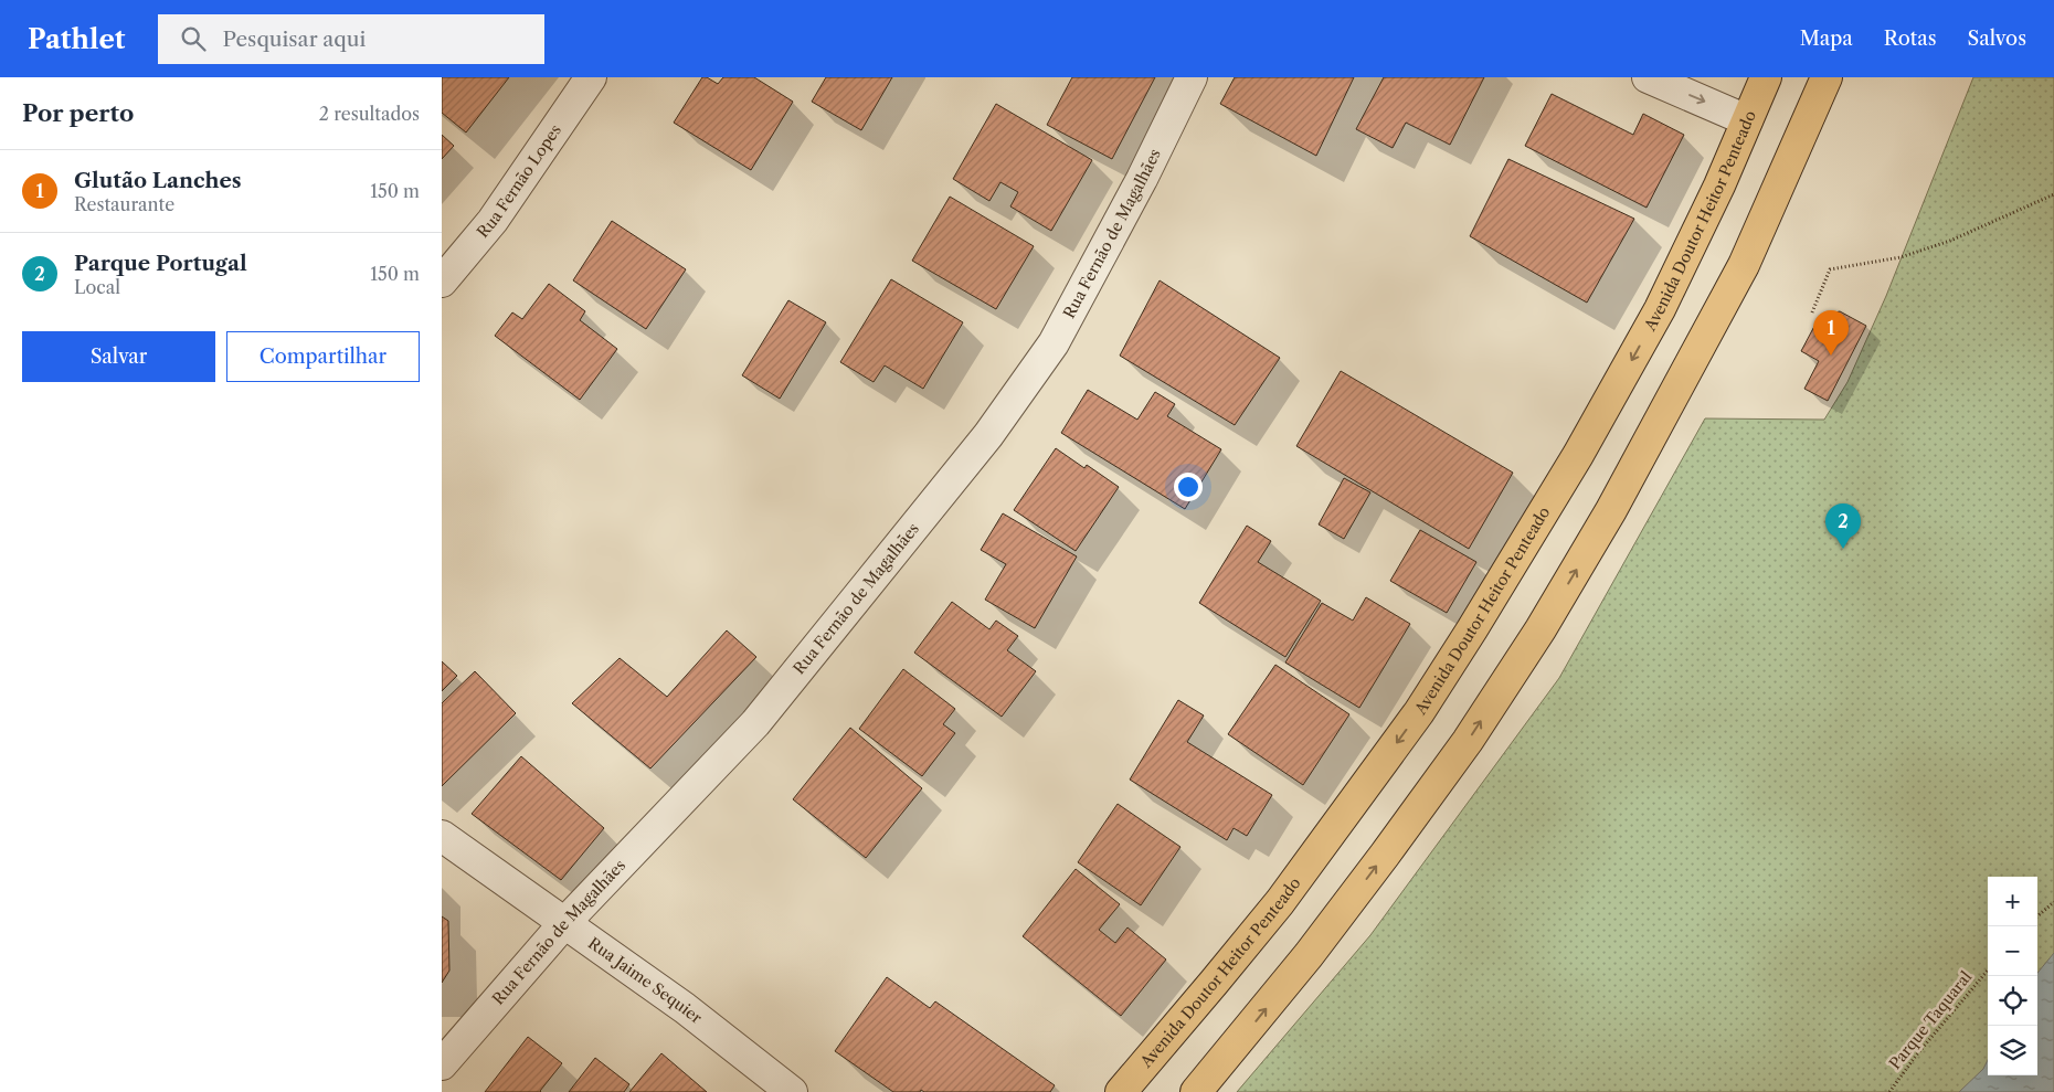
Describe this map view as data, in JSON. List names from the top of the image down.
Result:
{
  "streets": {
    "main road": ["Avenida Doutor Heitor Penteado"],
    "street": ["Rua Fernão Lopes", "Rua Fernão de Magalhães", "Rua Jaime Sequier"],
    "path": ["Parque Taquaral"]
  },
  "crossings": [
    ["Rua Fernão de Magalhães", "Rua Jaime Sequier"]
  ],
  "page": {
    "header": "Pathlet",
    "search": "Pesquisar aqui",
    "nav": ["Mapa", "Rotas", "Salvos"],
    "heading": ["Por perto", "2 resultados"],
    "list": [
      {
        "mark": "1",
        "name": "Glutão Lanches",
        "note": "Restaurante",
        "value": "150 m"
      },
      {
        "mark": "2",
        "name": "Parque Portugal",
        "note": "Local",
        "value": "150 m"
      }
    ],
    "pins": ["1", "2"],
    "buttons": ["Salvar", "Compartilhar"],
    "map_buttons": ["+", "−"]
  }
}
